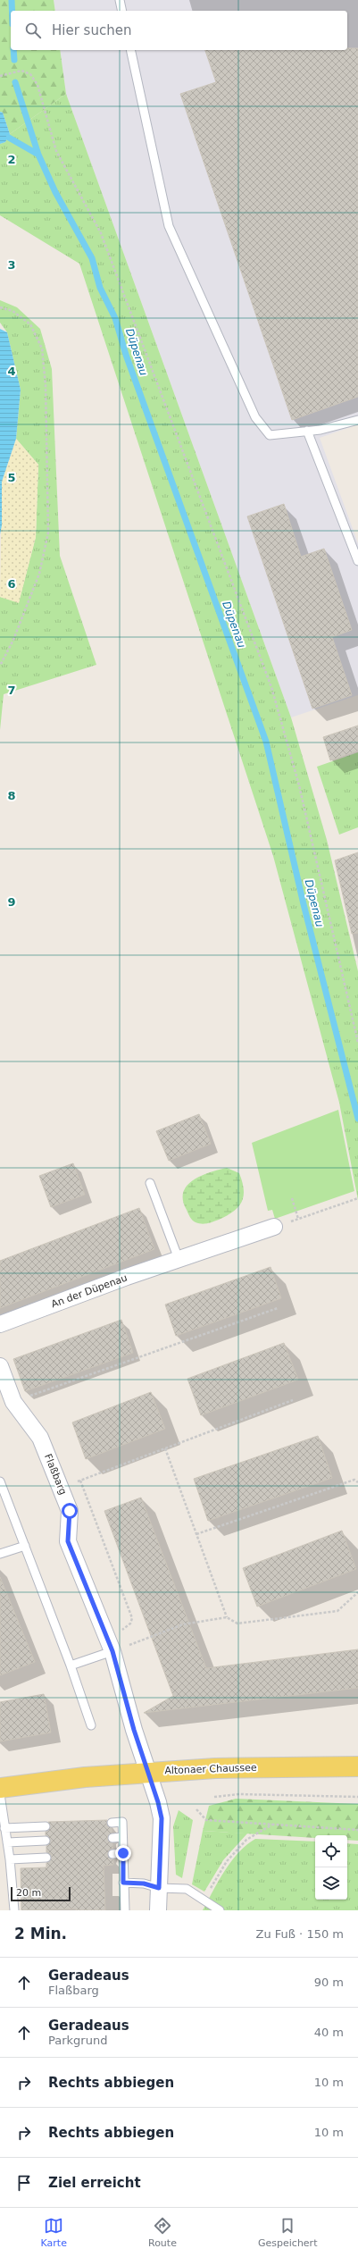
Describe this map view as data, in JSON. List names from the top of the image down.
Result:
{
  "streets": {
    "main road": ["Altonaer Chaussee"],
    "street": ["An der Düpenau", "Flaßbarg"]
  },
  "crossings": [
    ["Flaßbarg", "Altonaer Chaussee"]
  ],
  "water": ["Düpenau"],
  "scale_bar": "20 m",
  "page": {
    "search": "Hier suchen",
    "scale": "20 m",
    "heading": ["2 Min.", "Zu Fuß · 150 m"],
    "list": [
      ["Geradeaus", "Flaßbarg", "90 m"],
      ["Geradeaus", "Parkgrund", "40 m"],
      ["Rechts abbiegen", "10 m"],
      ["Rechts abbiegen", "10 m"],
      "Ziel erreicht"
    ],
    "nav": ["Karte", "Route", "Gespeichert"]
  },
  "grid": {
    "rows": [
      "2",
      "3",
      "4",
      "5",
      "6",
      "7",
      "8",
      "9"
    ]
  }
}
